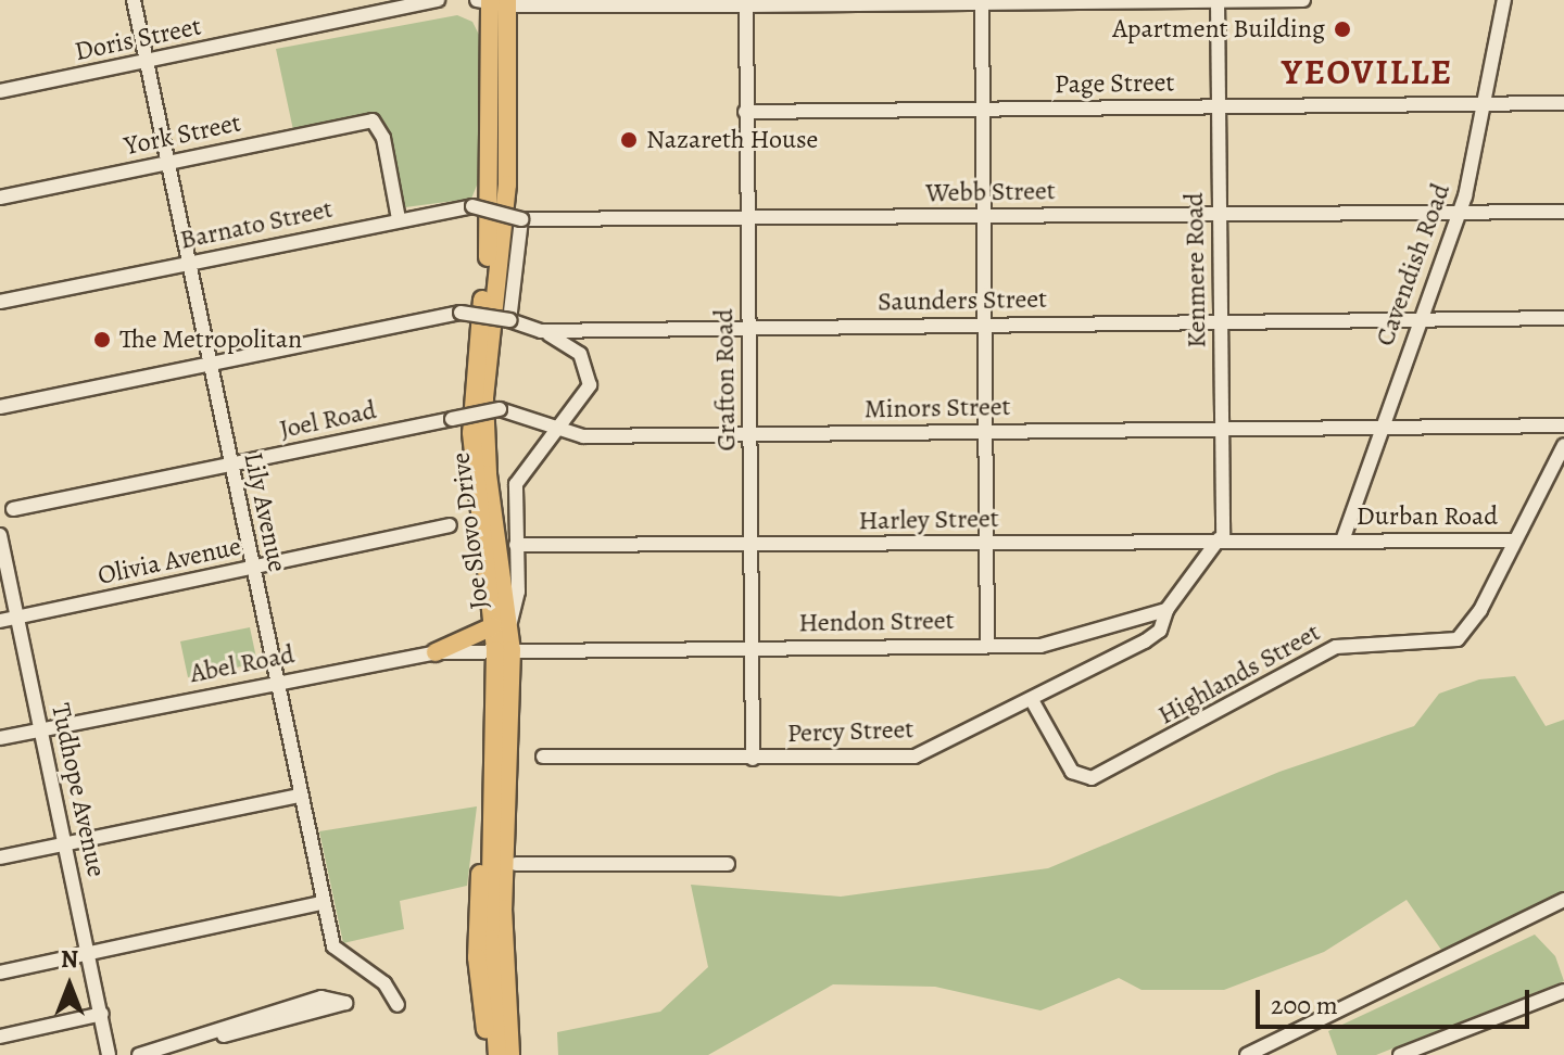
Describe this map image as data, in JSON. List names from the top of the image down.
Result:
{
  "streets": {
    "main road": ["Joe Slovo Drive"],
    "street": [
      "Doris Street",
      "Page Street",
      "York Street",
      "Webb Street",
      "Barnato Street",
      "Cavendish Road",
      "Kenmere Road",
      "Saunders Street",
      "Grafton Road",
      "Minors Street",
      "Joel Road",
      "Lily Avenue",
      "Durban Road",
      "Harley Street",
      "Olivia Avenue",
      "Hendon Street",
      "Abel Road",
      "Highlands Street",
      "Percy Street",
      "Tudhope Avenue"
    ]
  },
  "crossings": [
    ["Doris Street", "Lily Avenue"],
    ["Page Street", "Cavendish Road"],
    ["Page Street", "Kenmere Road"],
    ["Page Street", "Grafton Road"],
    ["York Street", "Barnato Street"],
    ["York Street", "Lily Avenue"],
    ["Webb Street", "Barnato Street"],
    ["Webb Street", "Cavendish Road"],
    ["Webb Street", "Kenmere Road"],
    ["Webb Street", "Grafton Road"],
    ["Barnato Street", "Lily Avenue"],
    ["Cavendish Road", "Saunders Street"],
    ["Cavendish Road", "Minors Street"],
    ["Cavendish Road", "Durban Road"],
    ["Cavendish Road", "Harley Street"],
    ["Kenmere Road", "Saunders Street"],
    ["Kenmere Road", "Minors Street"],
    ["Kenmere Road", "Harley Street"],
    ["Saunders Street", "Grafton Road"],
    ["Saunders Street", "Lily Avenue"],
    ["Grafton Road", "Minors Street"],
    ["Grafton Road", "Harley Street"],
    ["Grafton Road", "Hendon Street"],
    ["Grafton Road", "Percy Street"],
    ["Minors Street", "Joel Road"],
    ["Joel Road", "Lily Avenue"],
    ["Lily Avenue", "Olivia Avenue"],
    ["Lily Avenue", "Abel Road"],
    ["Durban Road", "Harley Street"],
    ["Durban Road", "Highlands Street"],
    ["Joe Slovo Drive", "Hendon Street"],
    ["Joe Slovo Drive", "Abel Road"],
    ["Olivia Avenue", "Tudhope Avenue"],
    ["Hendon Street", "Abel Road"],
    ["Hendon Street", "Percy Street"],
    ["Abel Road", "Tudhope Avenue"],
    ["Highlands Street", "Percy Street"]
  ],
  "districts": ["YEOVILLE"],
  "places": ["Apartment Building", "Nazareth House", "The Metropolitan"],
  "scale_bar": "200 m",
  "north": "top"
}
